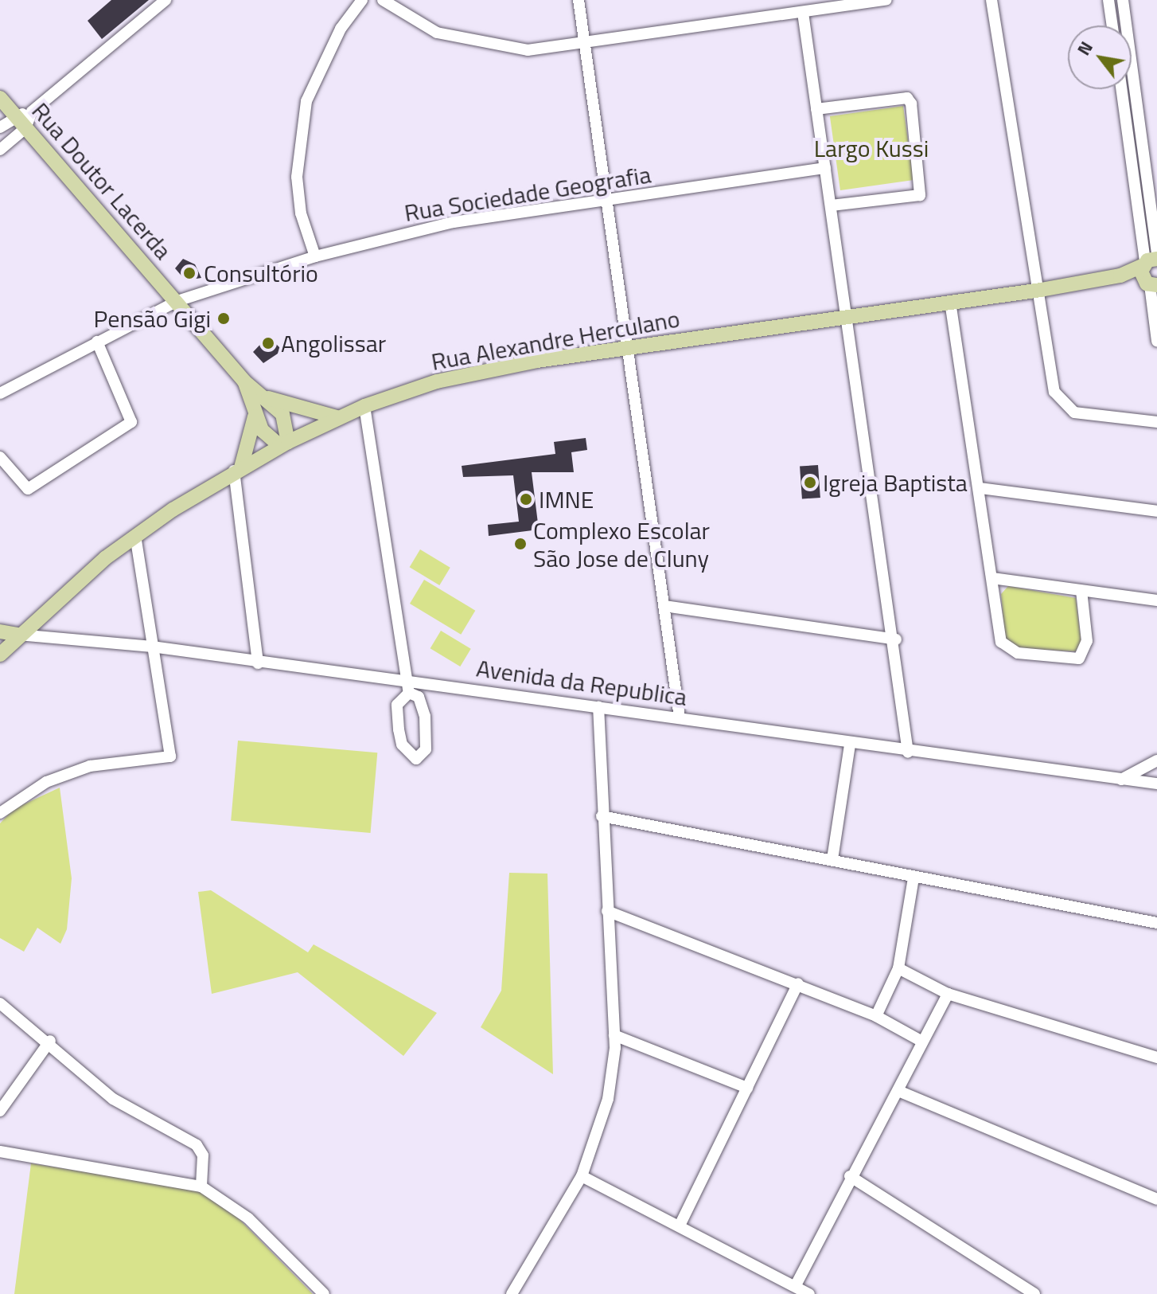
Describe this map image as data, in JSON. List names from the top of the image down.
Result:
{
  "streets": {
    "main road": ["Rua Doutor Lacerda", "Rua Alexandre Herculano", "Avenida da Republica"],
    "street": ["Rua Sociedade Geografia"]
  },
  "crossings": [
    ["Rua Doutor Lacerda", "Rua Sociedade Geografia"],
    ["Rua Doutor Lacerda", "Rua Alexandre Herculano"],
    ["Rua Alexandre Herculano", "Avenida da Republica"]
  ],
  "parks": ["Largo Kussi"],
  "places": [
    "Consultório",
    "Pensão Gigi",
    "Angolissar",
    "Igreja Baptista",
    "IMNE",
    "Complexo Escolar São Jose de Cluny"
  ],
  "north": "top left"
}
